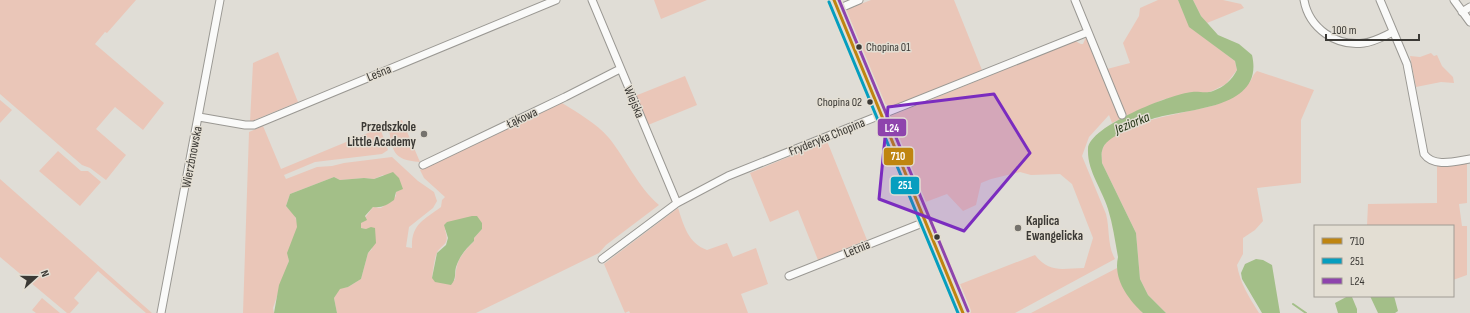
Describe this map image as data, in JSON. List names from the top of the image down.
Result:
{
  "streets": {
    "street": [
      "Leśna",
      "Wiejska",
      "Łąkowa",
      "Fryderyka Chopina",
      "Wierzbnowska",
      "Letnia"
    ]
  },
  "crossings": [
    ["Leśna", "Wierzbnowska"],
    ["Wiejska", "Łąkowa"],
    ["Wiejska", "Fryderyka Chopina"]
  ],
  "water": ["Jeziorka"],
  "places": [
    "Chopina 01",
    "Chopina 02",
    "Przedszkole Little Academy",
    "Kaplica Ewangelicka"
  ],
  "lines": ["transit line 710", "transit line L24", "transit line 251"],
  "legend": ["710", "251", "L24"],
  "scale_bar": "100 m",
  "north": "right"
}
